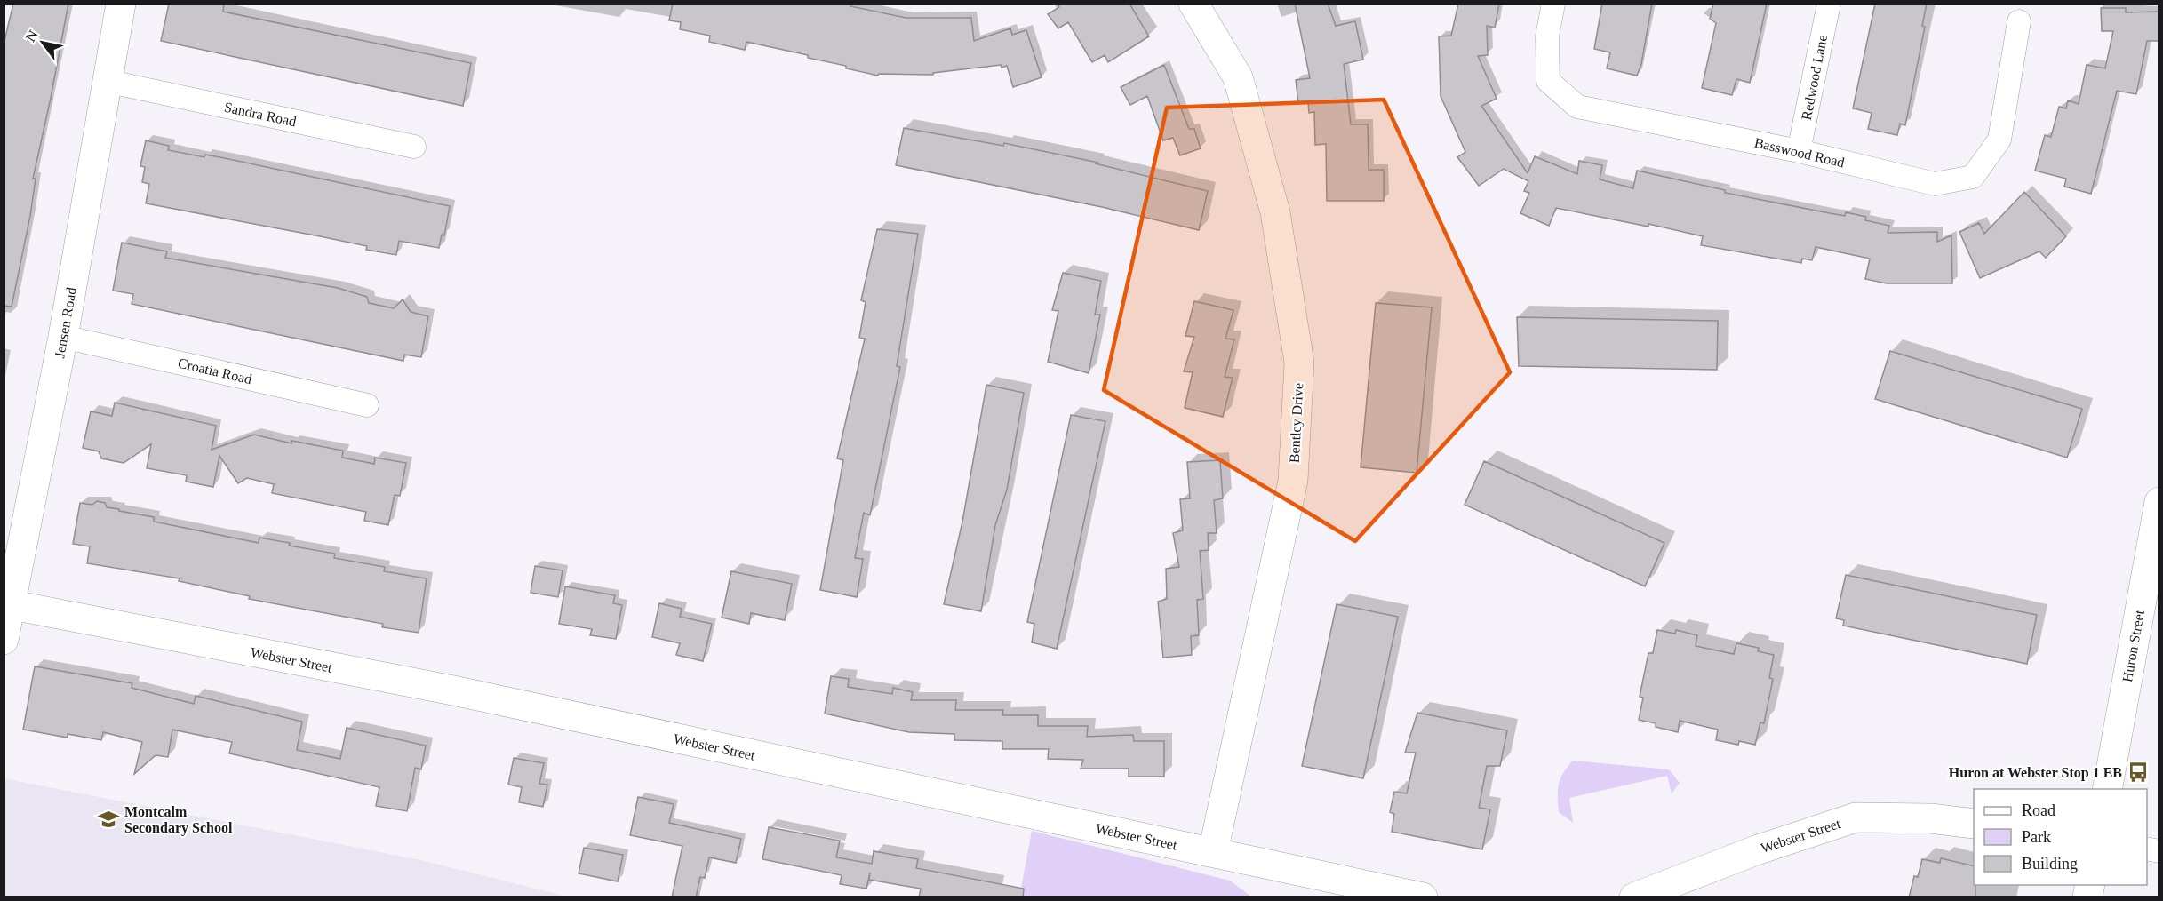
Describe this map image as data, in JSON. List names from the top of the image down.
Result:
{
  "streets": {
    "street": [
      "Redwood Lane",
      "Sandra Road",
      "Basswood Road",
      "Jensen Road",
      "Croatia Road",
      "Bentley Drive",
      "Huron Street",
      "Webster Street"
    ]
  },
  "crossings": [
    ["Redwood Lane", "Basswood Road"],
    ["Sandra Road", "Jensen Road"],
    ["Jensen Road", "Croatia Road"],
    ["Jensen Road", "Webster Street"],
    ["Bentley Drive", "Webster Street"]
  ],
  "places": {
    "bus stop": ["Huron at Webster Stop 1 EB"],
    "school or university": ["Montcalm Secondary School"]
  },
  "legend": ["Road", "Park", "Building"],
  "north": "top left"
}
